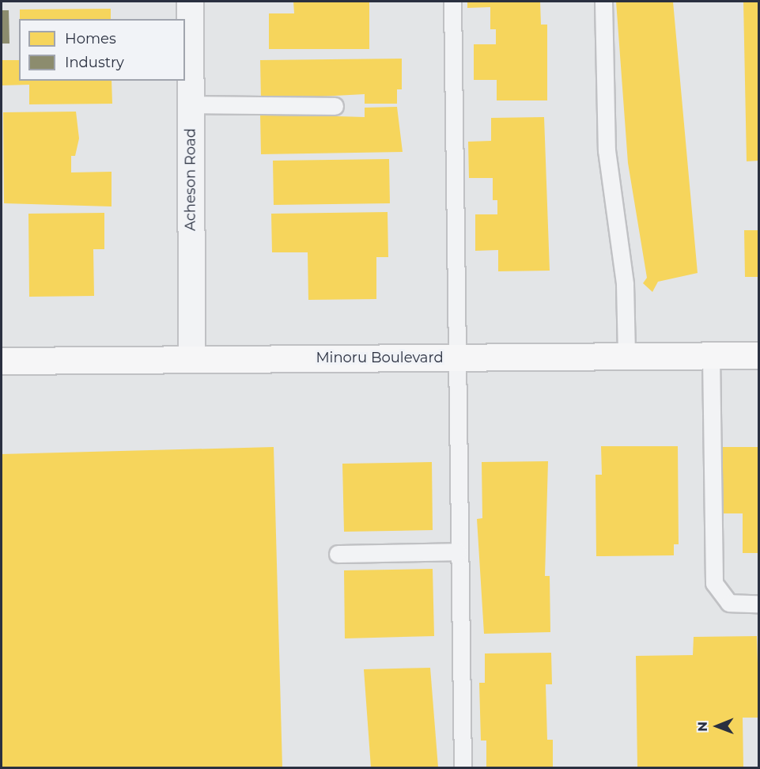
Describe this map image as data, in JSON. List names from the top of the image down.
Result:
{
  "streets": {
    "street": ["Acheson Road", "Minoru Boulevard"]
  },
  "crossings": [
    ["Acheson Road", "Minoru Boulevard"]
  ],
  "legend": ["Homes", "Industry"],
  "north": "left"
}
